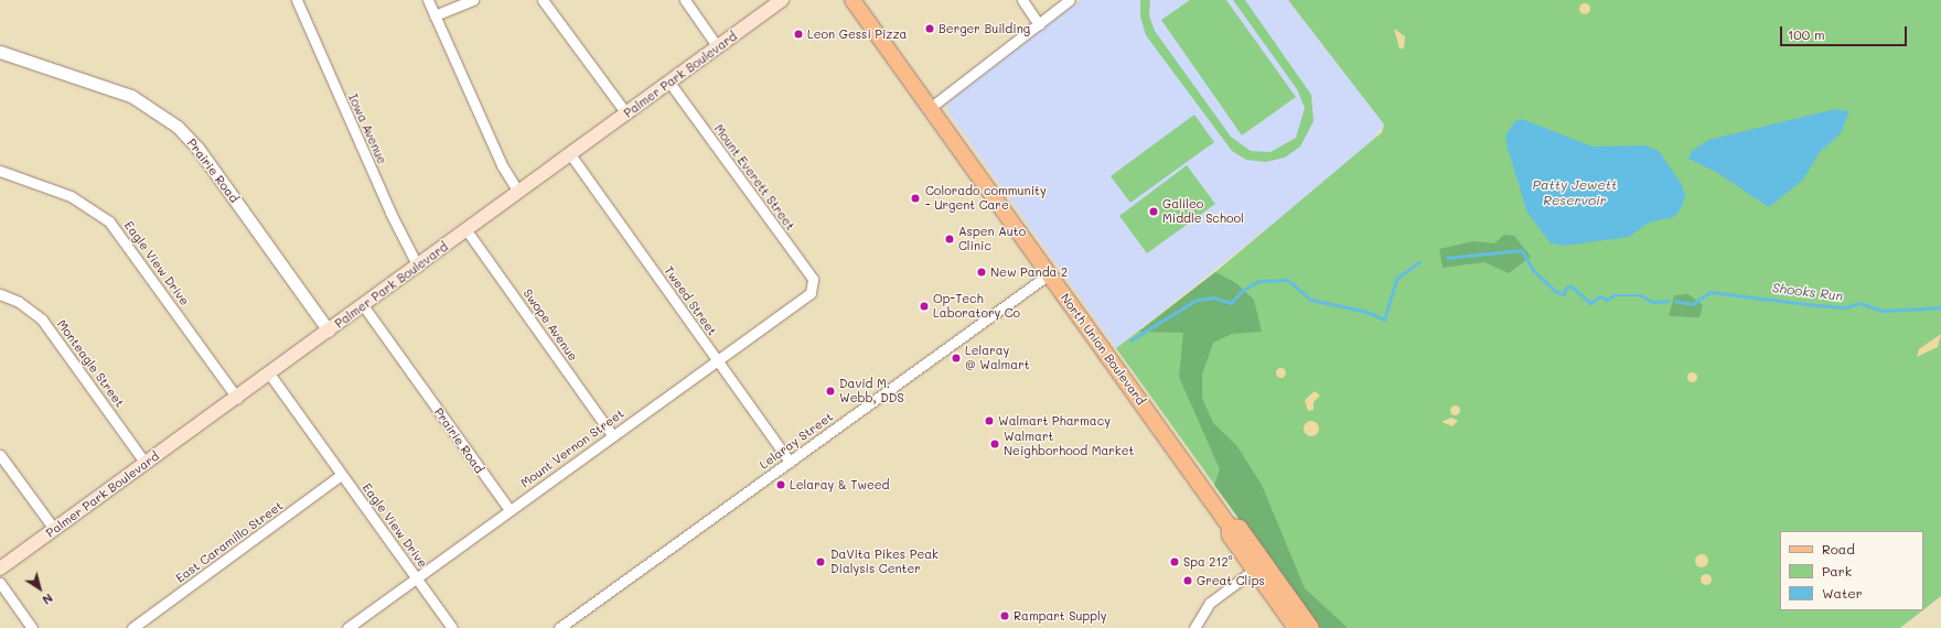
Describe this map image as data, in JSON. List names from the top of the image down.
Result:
{
  "streets": {
    "main road": ["Palmer Park Boulevard", "North Union Boulevard"],
    "street": [
      "Iowa Avenue",
      "Prairie Road",
      "Mount Everett Street",
      "Eagle View Drive",
      "Tweed Street",
      "Swope Avenue",
      "Monteagle Street",
      "Lelaray Street",
      "Mount Vernon Street",
      "East Caramillo Street"
    ]
  },
  "crossings": [
    ["Palmer Park Boulevard", "Iowa Avenue"],
    ["Palmer Park Boulevard", "Prairie Road"],
    ["Palmer Park Boulevard", "Mount Everett Street"],
    ["Palmer Park Boulevard", "Eagle View Drive"],
    ["Palmer Park Boulevard", "Tweed Street"],
    ["Palmer Park Boulevard", "Swope Avenue"],
    ["Palmer Park Boulevard", "Monteagle Street"],
    ["Prairie Road", "Mount Vernon Street"],
    ["Mount Everett Street", "Mount Vernon Street"],
    ["Eagle View Drive", "Mount Vernon Street"],
    ["Eagle View Drive", "East Caramillo Street"],
    ["Tweed Street", "Lelaray Street"],
    ["Tweed Street", "Mount Vernon Street"],
    ["Swope Avenue", "Mount Vernon Street"],
    ["North Union Boulevard", "Lelaray Street"]
  ],
  "water": ["Patty Jewett Reservoir", "Shooks Run"],
  "places": [
    "Berger Building",
    "Leon Gessi Pizza",
    "Colorado community - Urgent Care",
    "Galileo Middle School",
    "Aspen Auto Clinic",
    "New Panda 2",
    "Op-Tech Laboratory Co",
    "Lelaray @ Walmart",
    "David M. Webb, DDS",
    "Walmart Pharmacy",
    "Walmart Neighborhood Market",
    "Lelaray & Tweed",
    "DaVita Pikes Peak Dialysis Center",
    "Spa 212°",
    "Great Clips",
    "Rampart Supply"
  ],
  "legend": ["Road", "Park", "Water"],
  "scale_bar": "100 m",
  "north": "bottom right"
}
